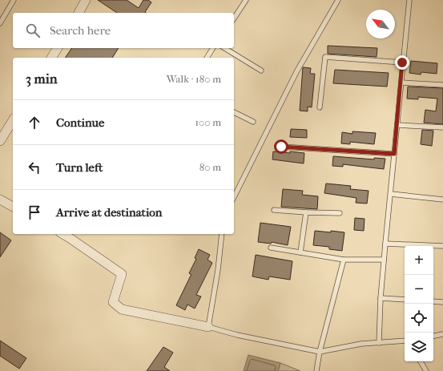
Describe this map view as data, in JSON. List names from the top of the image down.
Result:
{
  "north": "top left",
  "page": {
    "search": "Search here",
    "heading": ["3 min", "Walk · 180 m"],
    "list": [
      ["Continue", "100 m"],
      ["Turn left", "80 m"],
      "Arrive at destination"
    ],
    "map_buttons": ["+", "−"]
  }
}
